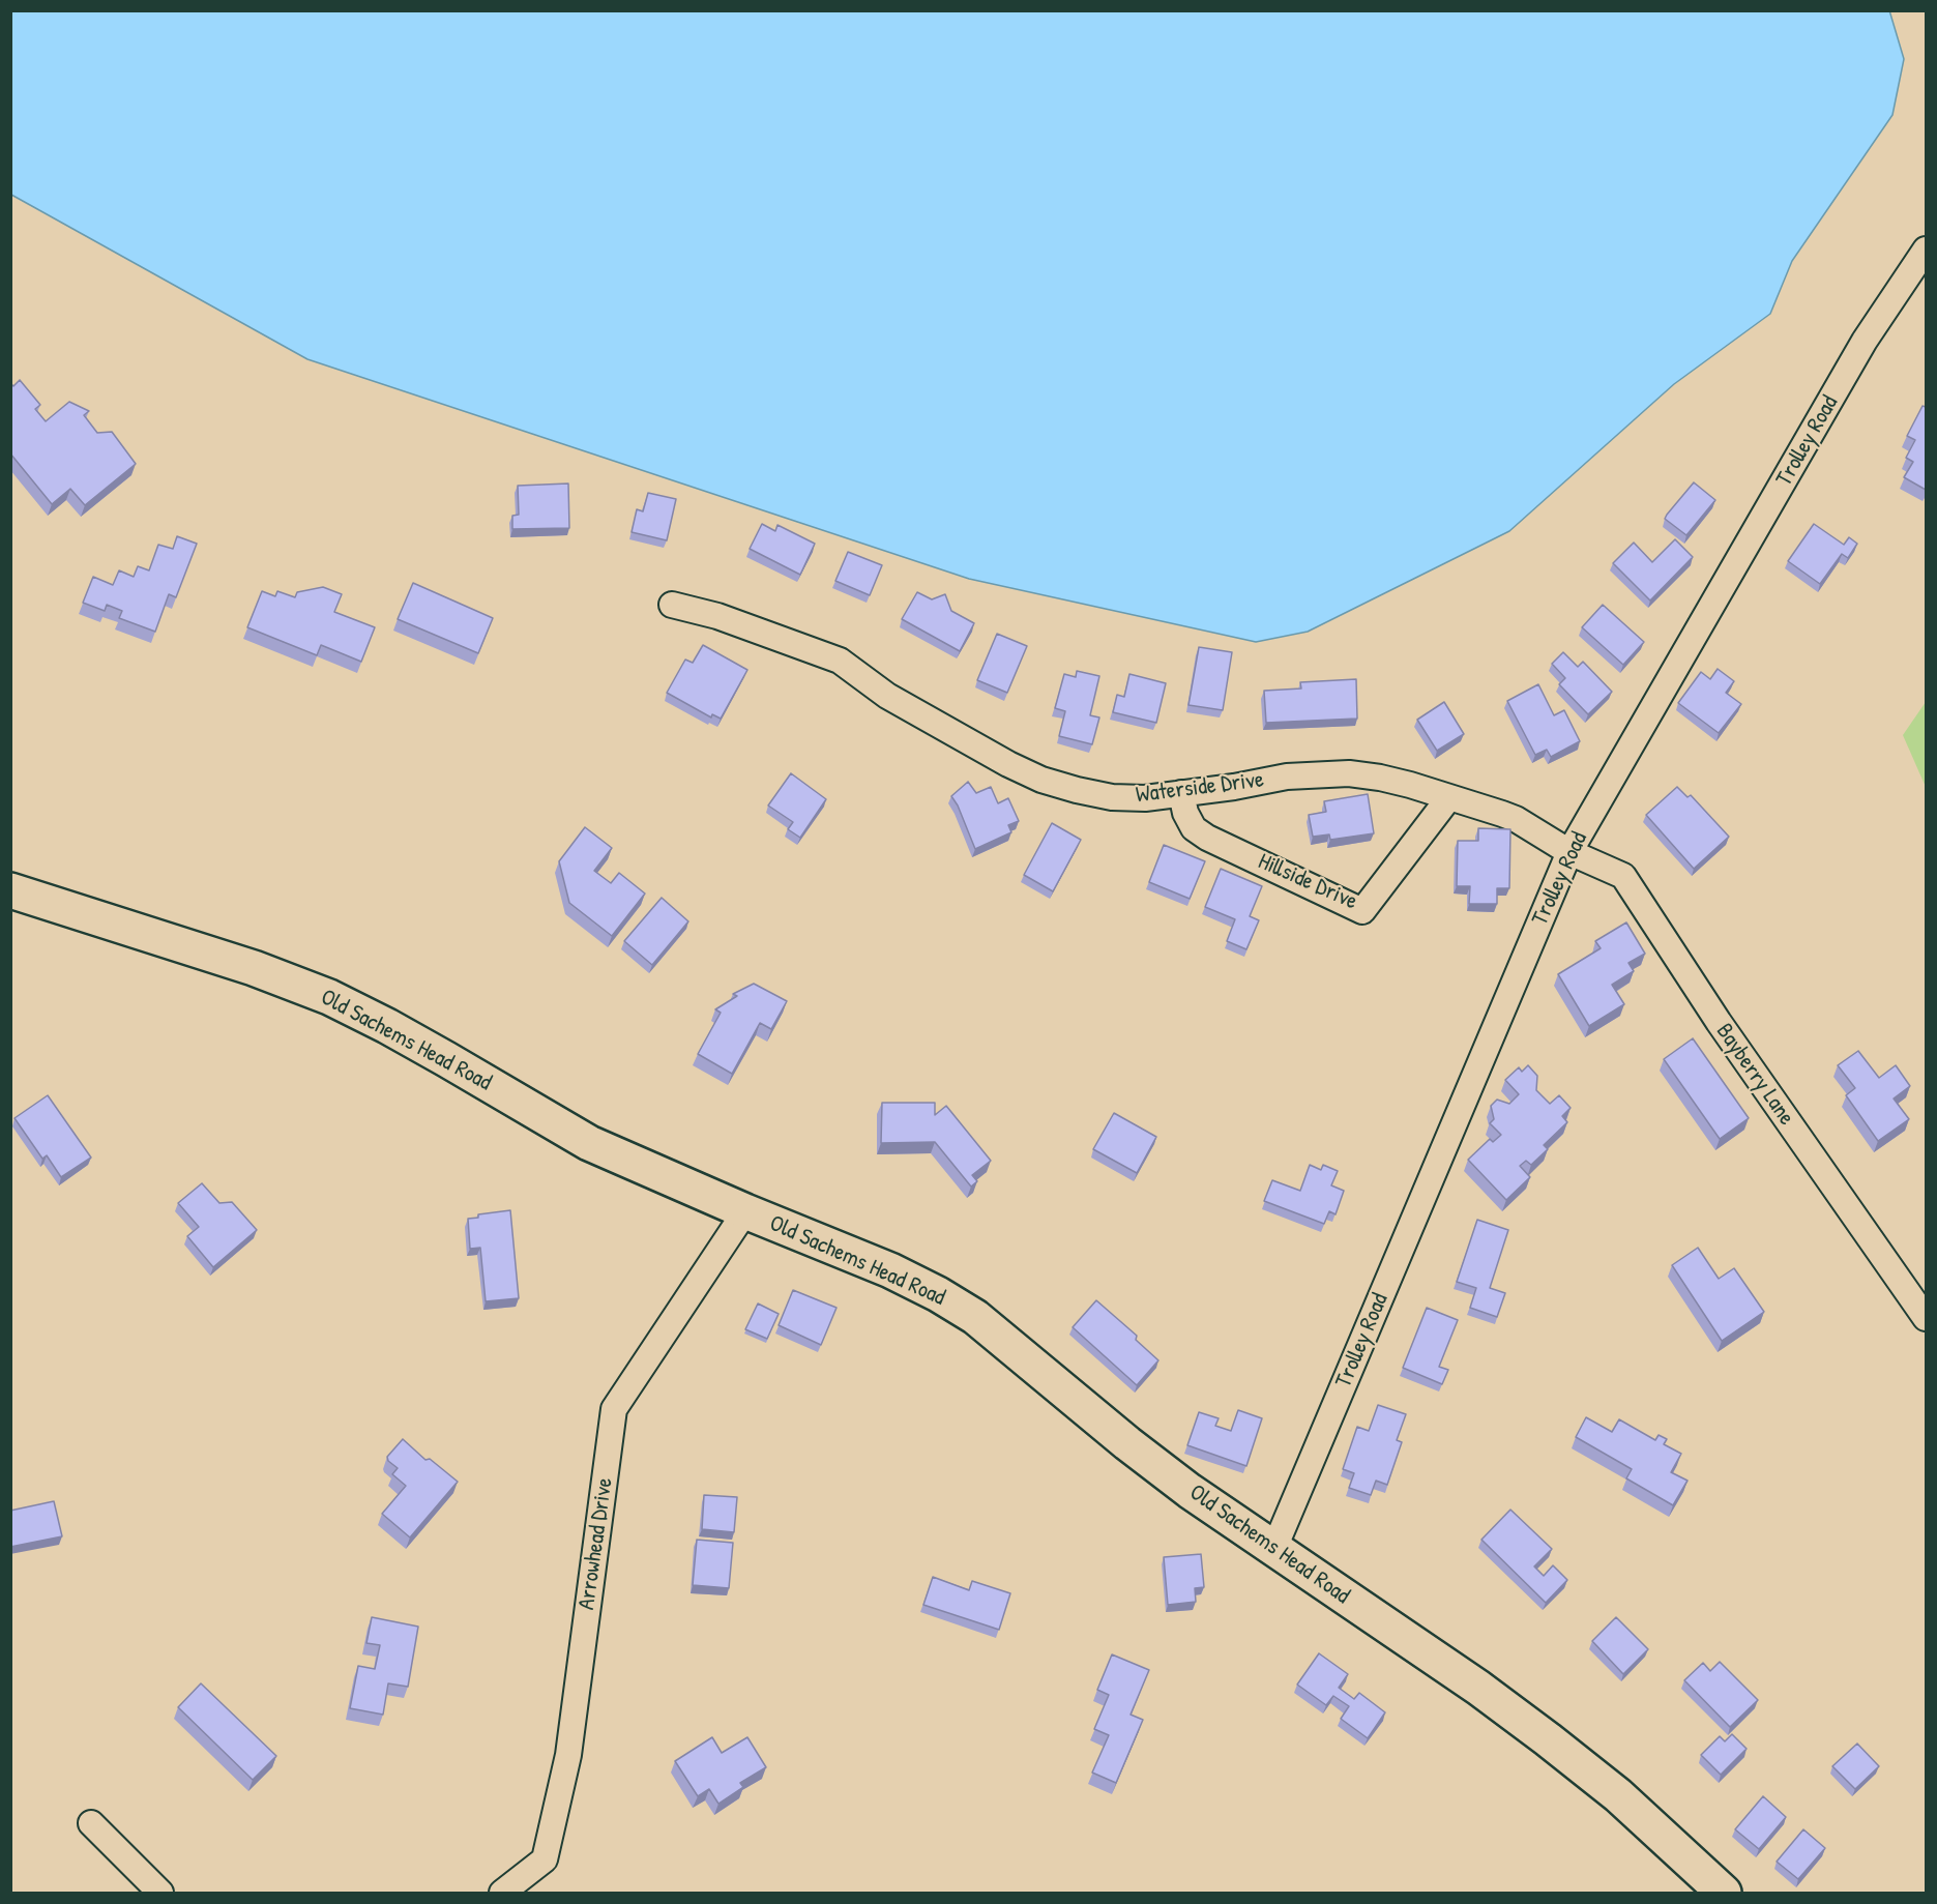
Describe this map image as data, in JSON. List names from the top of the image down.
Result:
{
  "streets": {
    "street": [
      "Trolley Road",
      "Waterside Drive",
      "Hillside Drive",
      "Old Sachems Head Road",
      "Bayberry Lane",
      "Arrowhead Drive"
    ]
  },
  "crossings": [
    ["Trolley Road", "Waterside Drive"],
    ["Trolley Road", "Old Sachems Head Road"],
    ["Trolley Road", "Bayberry Lane"],
    ["Waterside Drive", "Hillside Drive"],
    ["Waterside Drive", "Bayberry Lane"],
    ["Old Sachems Head Road", "Arrowhead Drive"]
  ]
}
